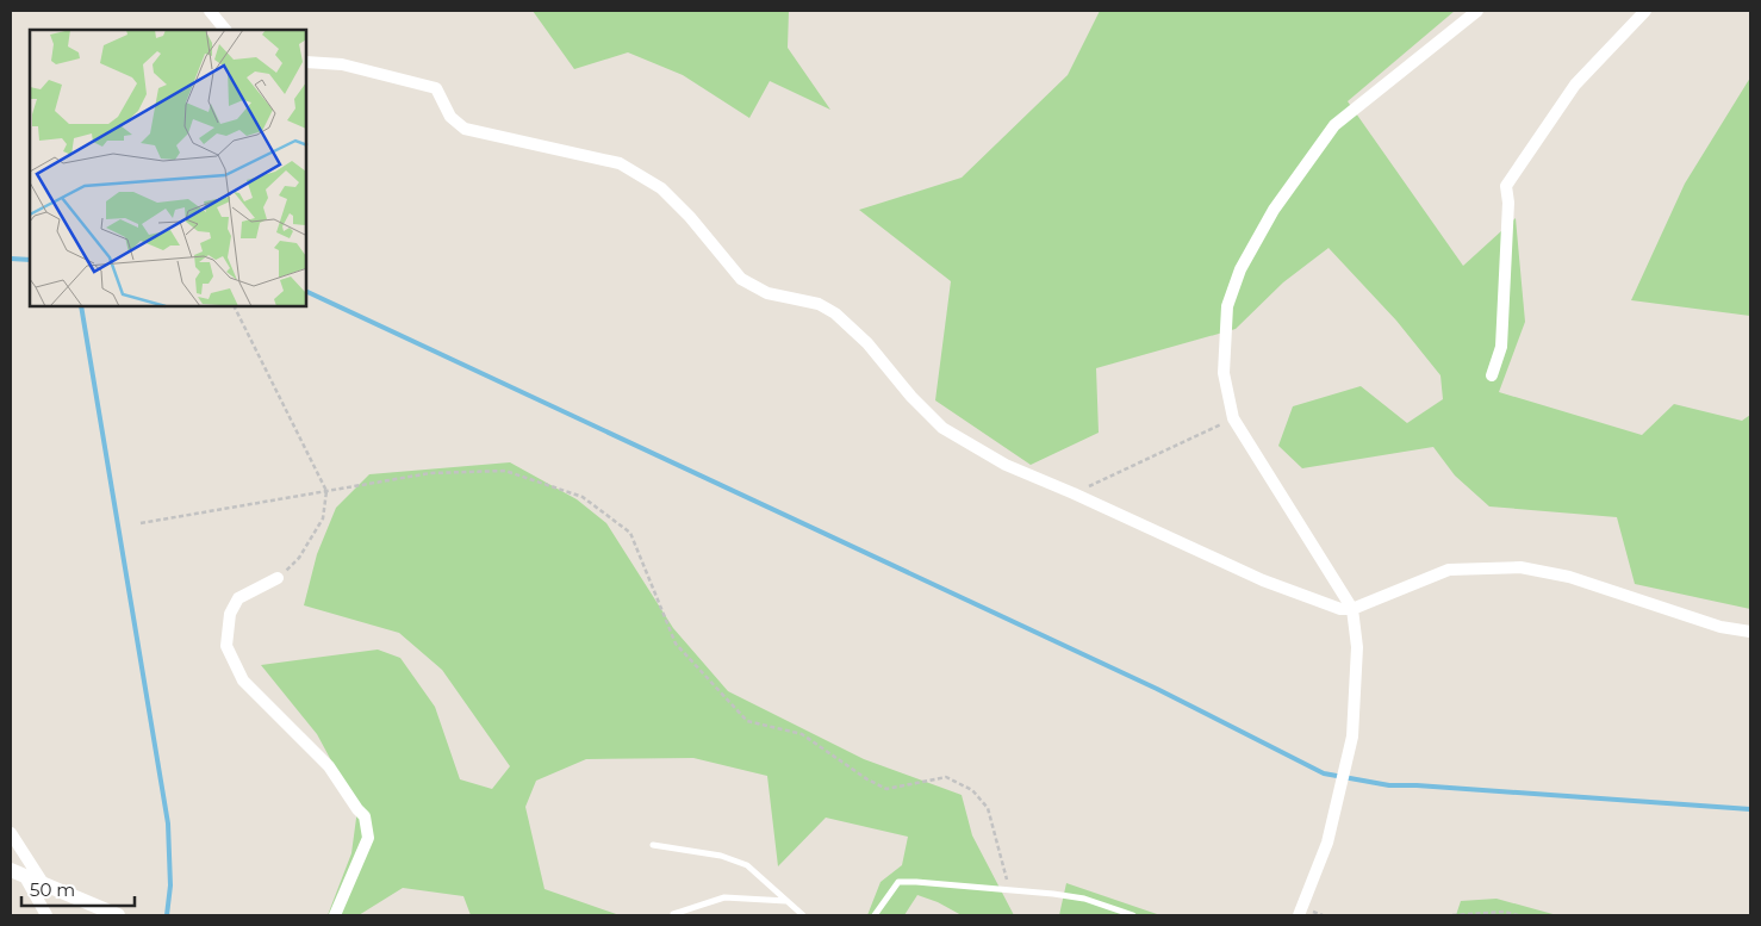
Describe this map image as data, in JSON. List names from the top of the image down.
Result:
{
  "scale_bar": "50 m"
}
